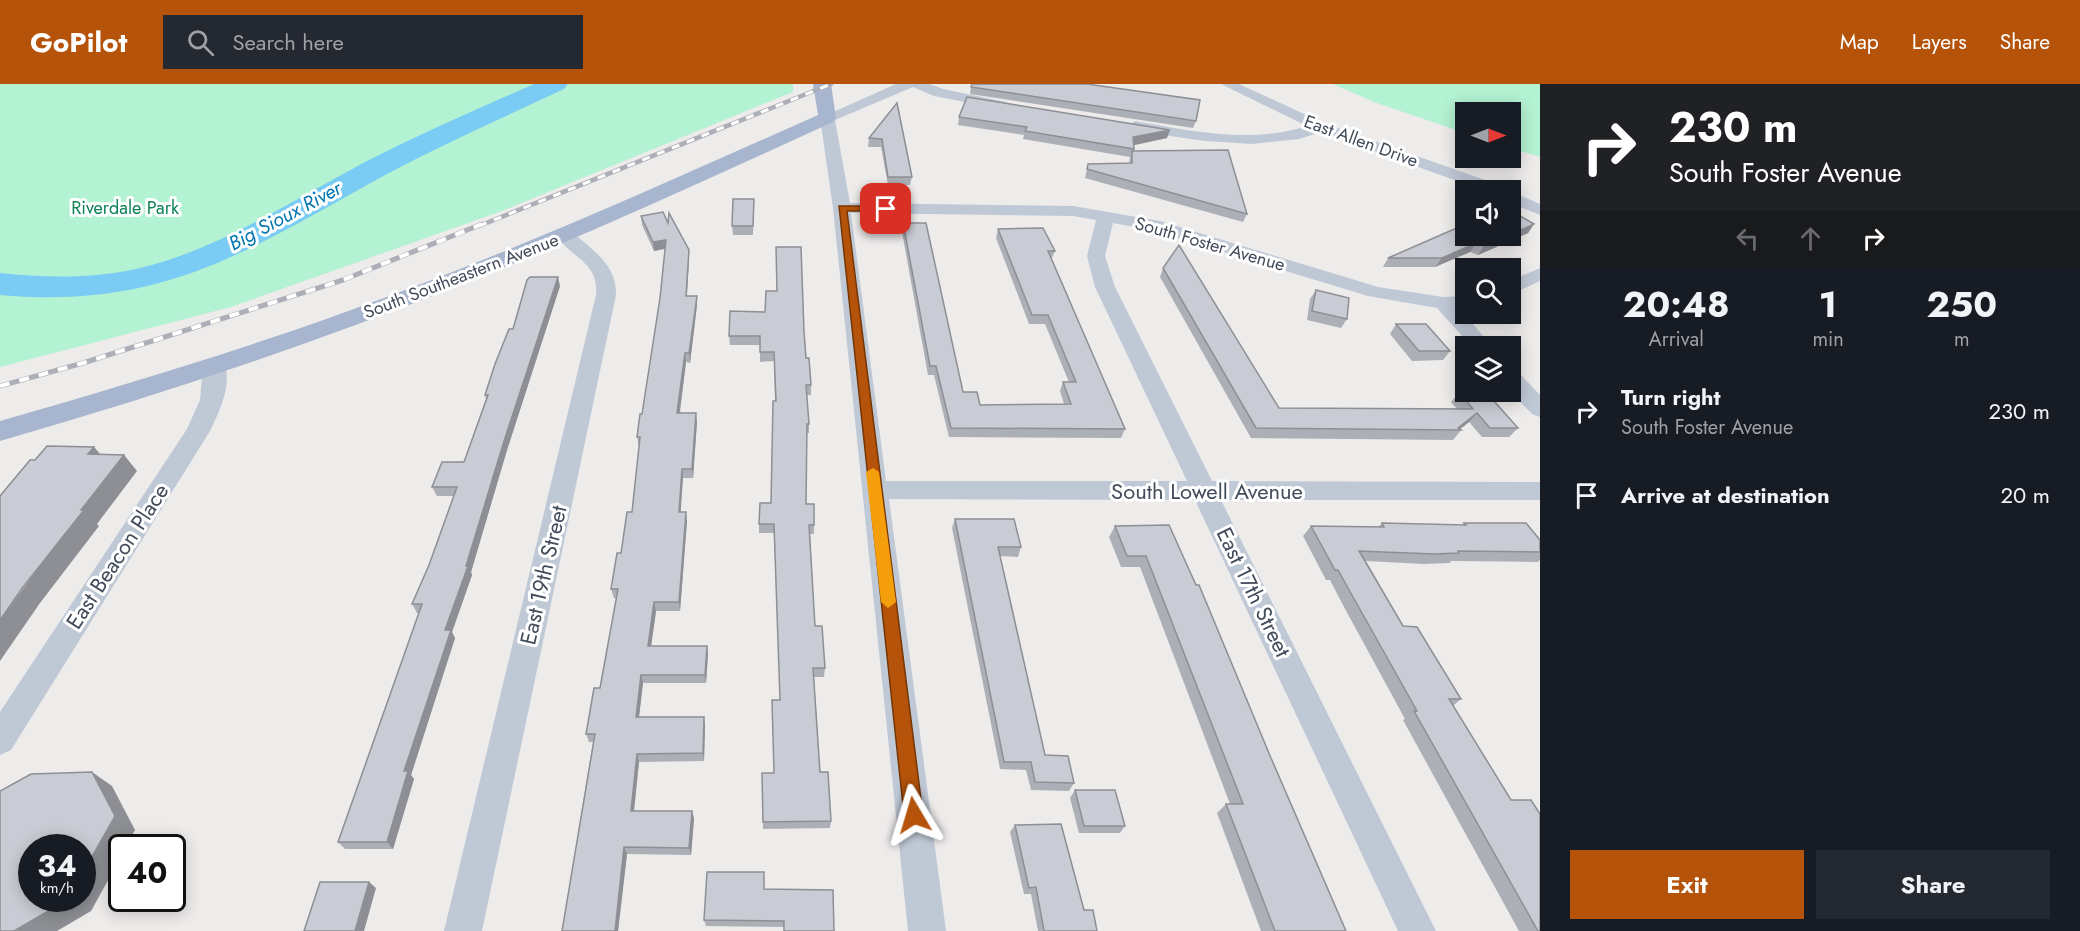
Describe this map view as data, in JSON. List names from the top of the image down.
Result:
{
  "streets": {
    "main road": ["South Southeastern Avenue"],
    "street": [
      "East Allen Drive",
      "South Foster Avenue",
      "South Lowell Avenue",
      "East Beacon Place",
      "East 19th Street",
      "East 17th Street"
    ]
  },
  "crossings": [
    ["South Foster Avenue", "East 17th Street"],
    ["South Southeastern Avenue", "East Beacon Place"],
    ["South Southeastern Avenue", "East 19th Street"],
    ["South Lowell Avenue", "East 17th Street"]
  ],
  "water": ["Big Sioux River"],
  "parks": ["Riverdale Park"],
  "north": "right",
  "page": {
    "header": "GoPilot",
    "search": "Search here",
    "nav": ["Map", "Layers", "Share"],
    "turn": ["230 m", "South Foster Avenue"],
    "eta": [
      "20:48",
      "Arrival",
      "1",
      "min",
      "250",
      "m"
    ],
    "list": [
      {
        "name": "Turn right",
        "note": "South Foster Avenue",
        "value": "230 m"
      },
      {
        "name": "Arrive at destination",
        "value": "20 m"
      }
    ],
    "speed": "34 km/h",
    "limit": "40",
    "buttons": ["Exit", "Share"]
  }
}
